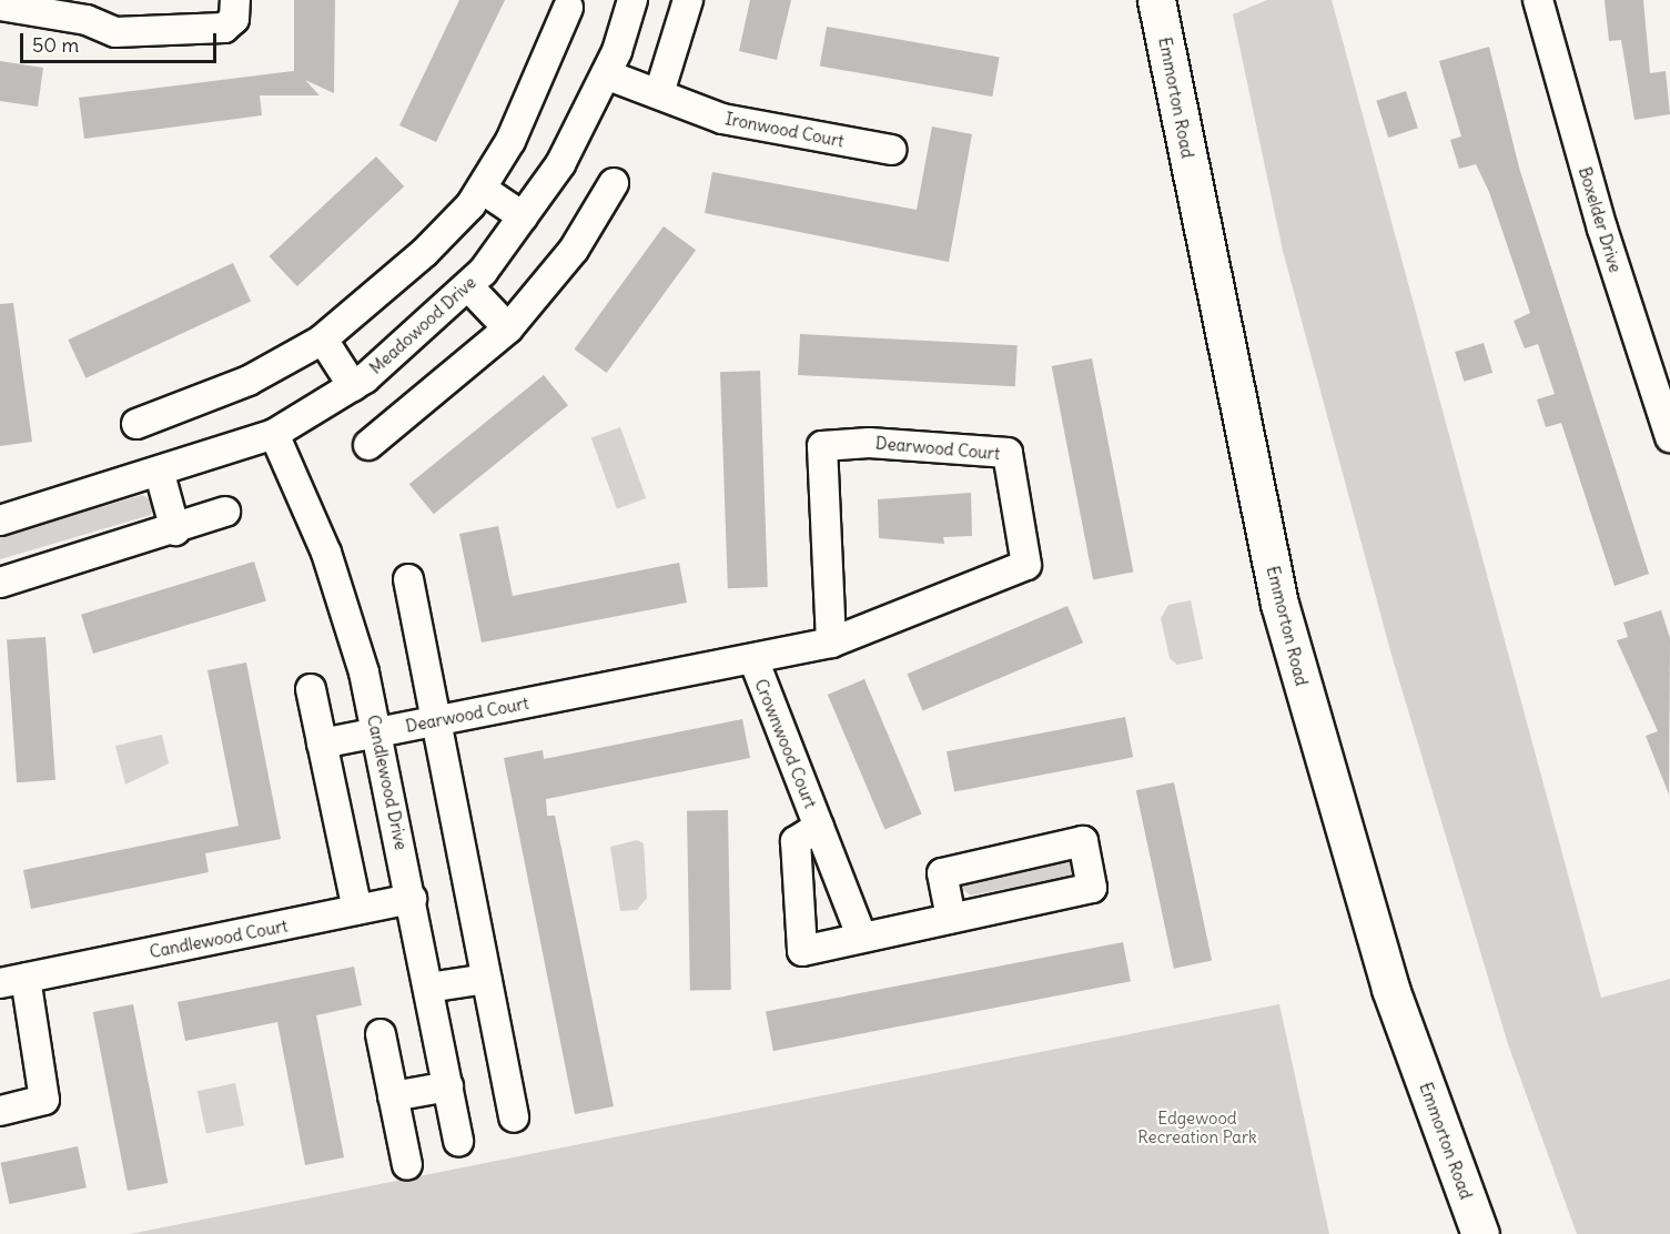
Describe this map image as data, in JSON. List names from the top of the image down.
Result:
{
  "streets": {
    "main road": ["Emmorton Road"],
    "street": [
      "Ironwood Court",
      "Boxelder Drive",
      "Meadowood Drive",
      "Dearwood Court",
      "Crownwood Court",
      "Candlewood Drive",
      "Candlewood Court"
    ]
  },
  "crossings": [
    ["Ironwood Court", "Meadowood Drive"],
    ["Meadowood Drive", "Candlewood Drive"],
    ["Dearwood Court", "Crownwood Court"],
    ["Dearwood Court", "Candlewood Drive"],
    ["Candlewood Drive", "Candlewood Court"]
  ],
  "parks": ["Edgewood Recreation Park"],
  "scale_bar": "50 m"
}
